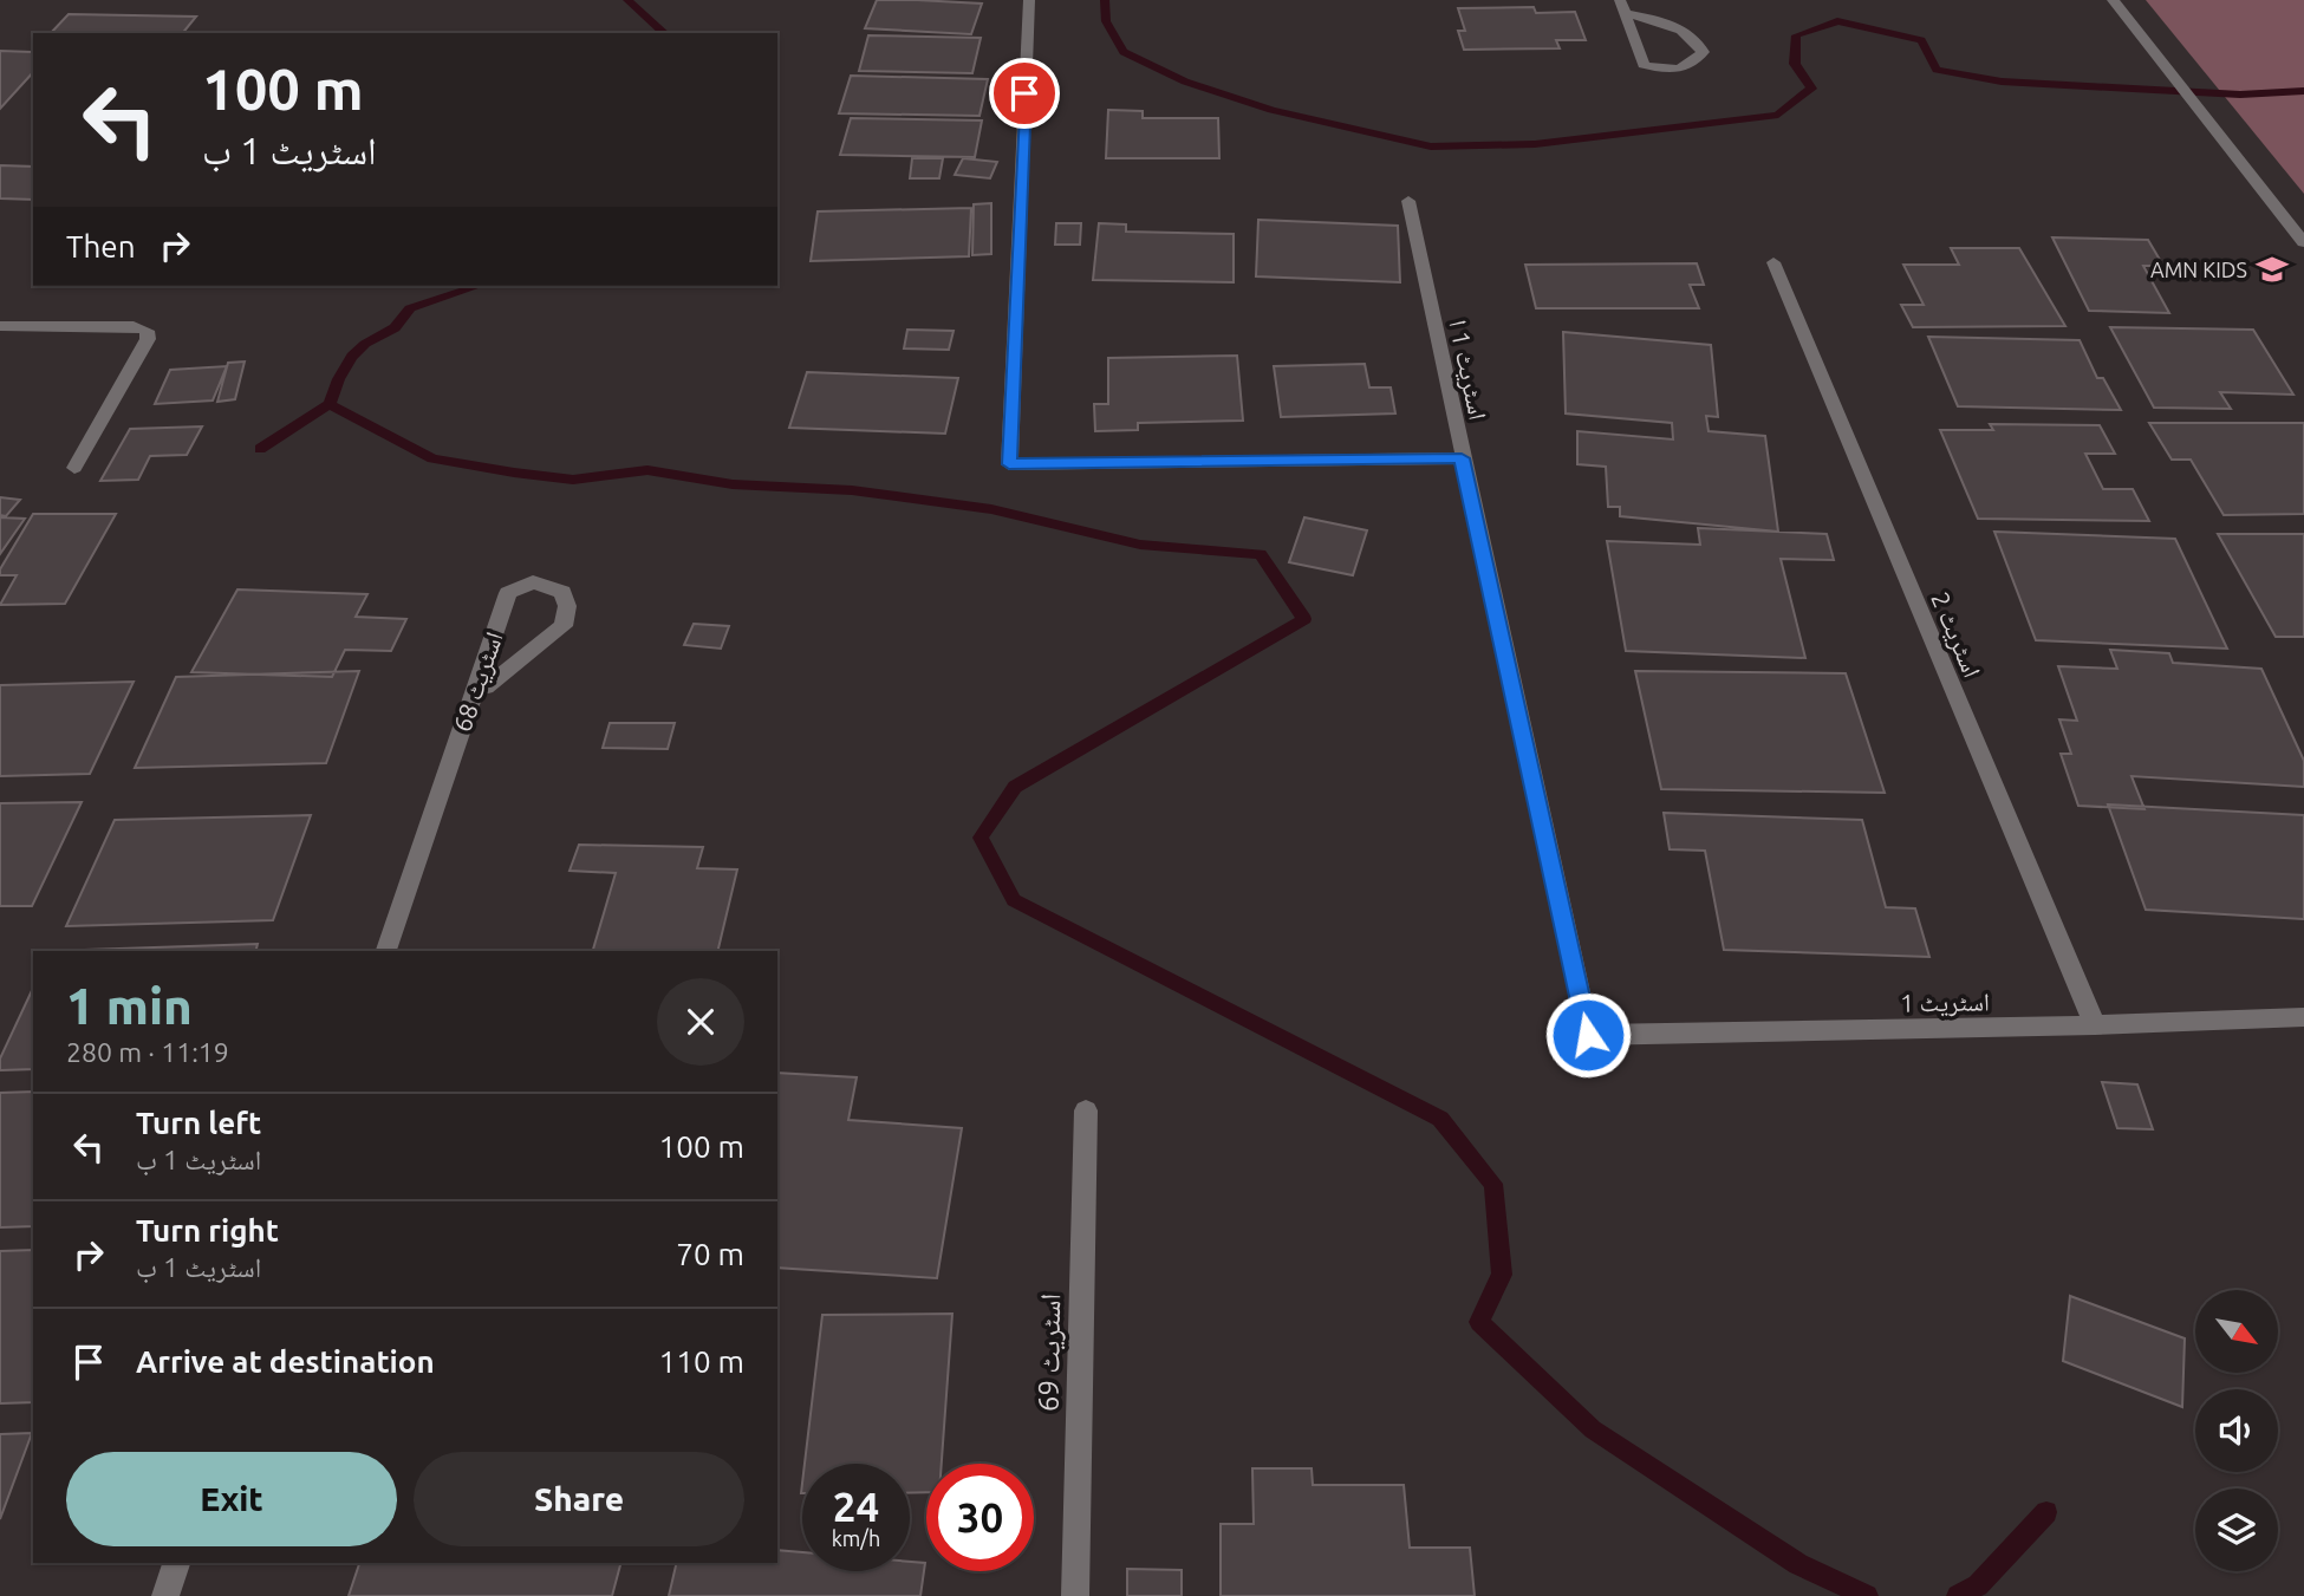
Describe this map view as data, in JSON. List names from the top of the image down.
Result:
{
  "streets": {
    "street": [
      "اسٹریٹ 1 ا",
      "اسٹریٹ 2",
      "اسٹریٹ 68",
      "اسٹریٹ 1",
      "اسٹریٹ 69"
    ]
  },
  "crossings": [
    ["اسٹریٹ 1 ا", "اسٹریٹ 1"],
    ["اسٹریٹ 2", "اسٹریٹ 1"]
  ],
  "places": {
    "school or university": ["AMN KIDS"]
  },
  "north": "bottom right",
  "page": {
    "turn": ["100 m", "اسٹریٹ 1 ب"],
    "then": "Then",
    "heading": ["1 min", "280 m · 11:19"],
    "list": [
      {
        "name": "Turn left",
        "note": "اسٹریٹ 1 ب",
        "value": "100 m"
      },
      {
        "name": "Turn right",
        "note": "اسٹریٹ 1 ب",
        "value": "70 m"
      },
      {
        "name": "Arrive at destination",
        "value": "110 m"
      }
    ],
    "buttons": ["Exit", "Share"],
    "speed": "24 km/h",
    "limit": "30"
  }
}
